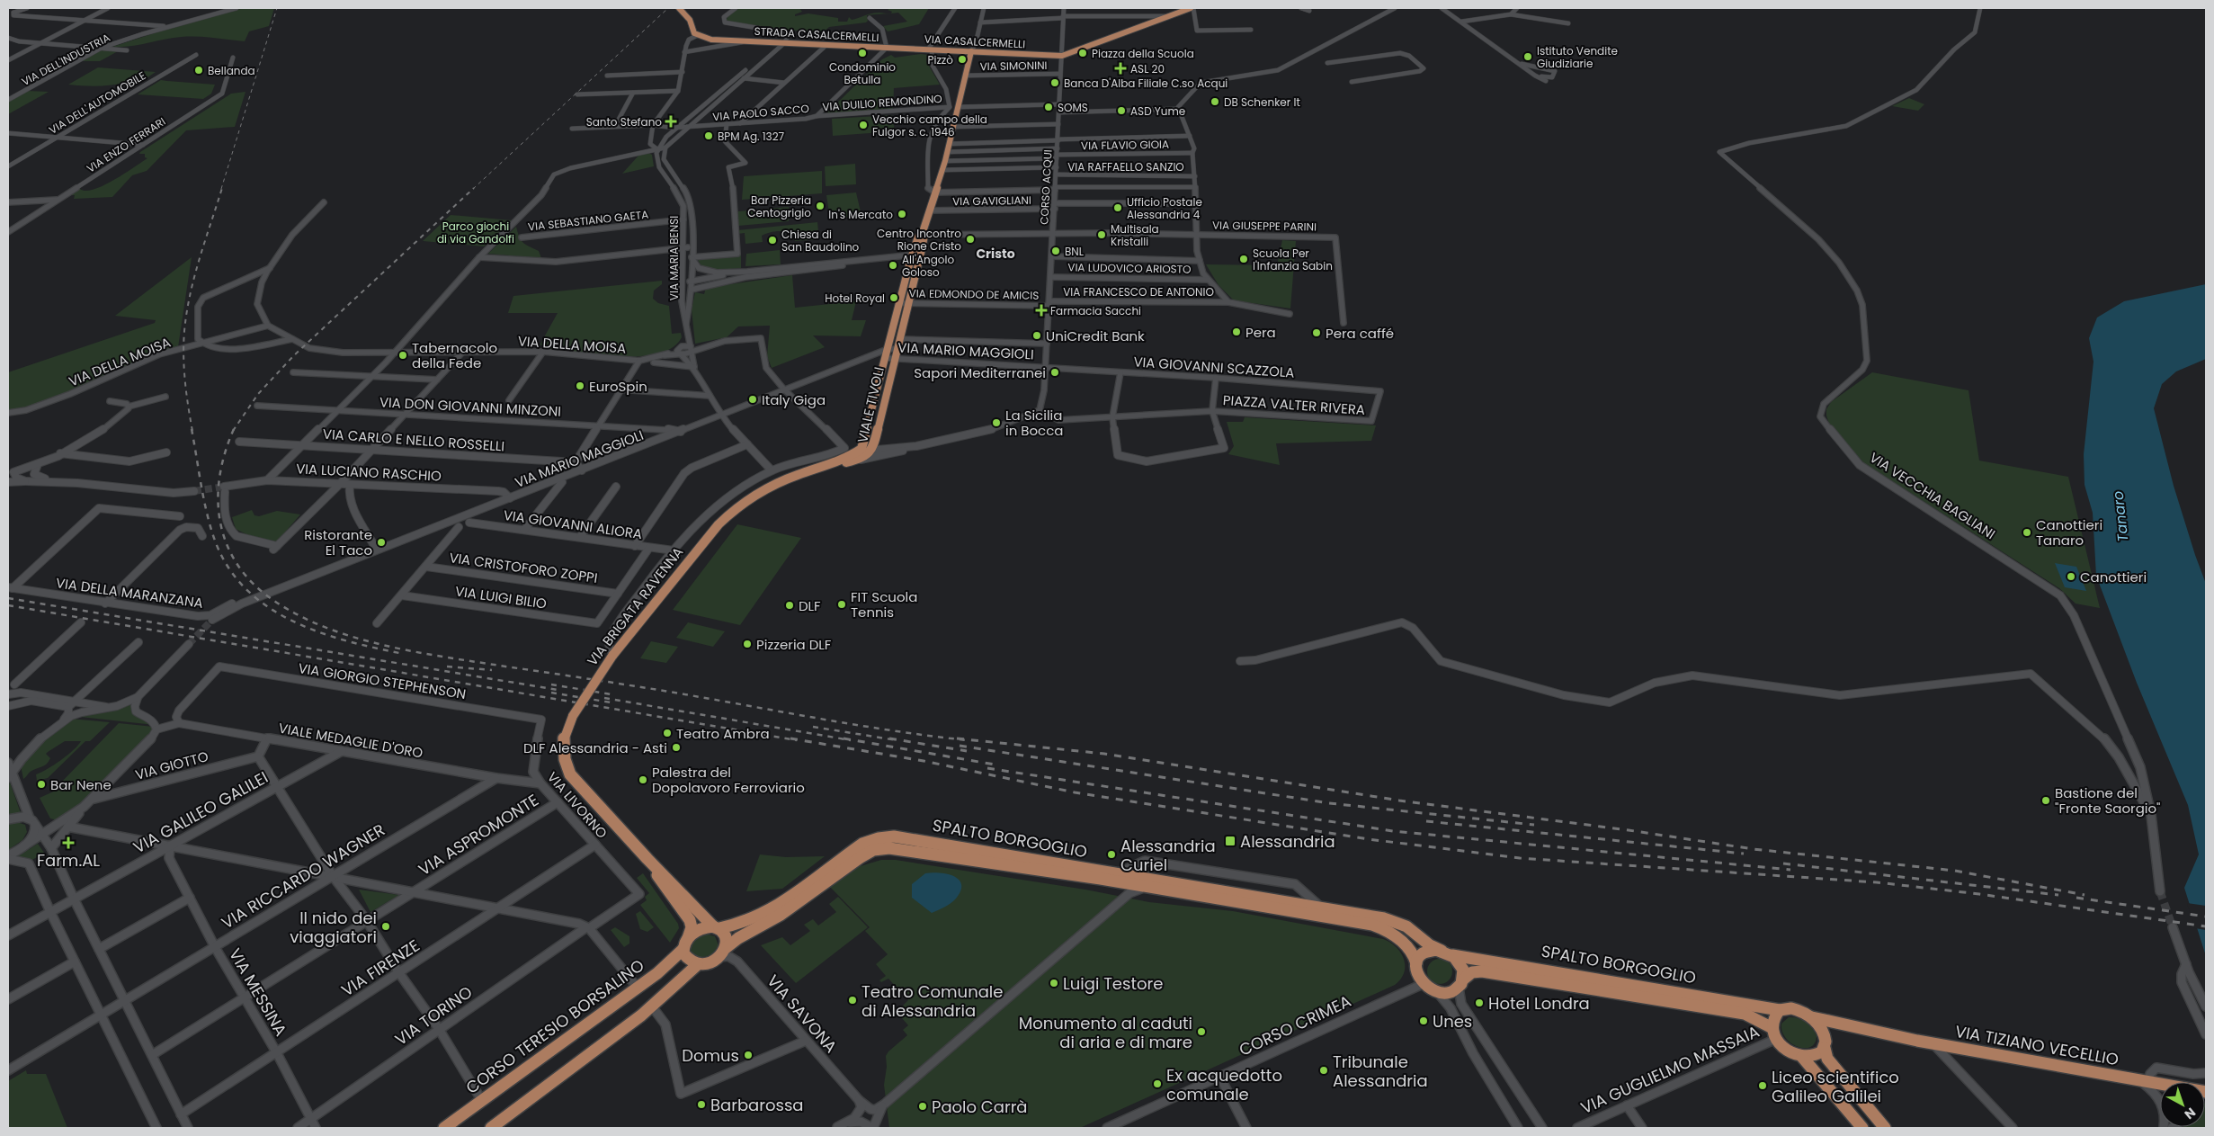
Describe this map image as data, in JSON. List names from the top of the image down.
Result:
{
  "streets": {
    "main road": [
      "STRADA CASALCERMELLI",
      "VIA CASALCERMELLI",
      "VIALE TIVOLI",
      "VIA BRIGATA RAVENNA",
      "SPALTO BORGOGLIO",
      "CORSO TERESIO BORSALINO",
      "VIA TIZIANO VECELLIO"
    ],
    "street": [
      "VIA DELL'INDUSTRIA",
      "VIA SIMONINI",
      "VIA DELL'AUTOMOBILE",
      "VIA DUILIO REMONDINO",
      "VIA PAOLO SACCO",
      "VIA ENZO FERRARI",
      "VIA FLAVIO GIOIA",
      "VIA RAFFAELLO SANZIO",
      "CORSO ACQUI",
      "VIA GAVIGLIANI",
      "VIA SEBASTIANO GAETA",
      "VIA GIUSEPPE PARINI",
      "VIA MARIA BENSI",
      "VIA LUDOVICO ARIOSTO",
      "VIA FRANCESCO DE ANTONIO",
      "VIA EDMONDO DE AMICIS",
      "VIA DELLA MOISA",
      "VIA MARIO MAGGIOLI",
      "VIA GIOVANNI SCAZZOLA",
      "PIAZZA VALTER RIVERA",
      "VIA DON GIOVANNI MINZONI",
      "VIA CARLO E NELLO ROSSELLI",
      "VIA LUCIANO RASCHIO",
      "VIA VECCHIA BAGLIANI",
      "VIA GIOVANNI ALIORA",
      "VIA CRISTOFORO ZOPPI",
      "VIA DELLA MARANZANA",
      "VIA LUIGI BILIO",
      "VIA GIORGIO STEPHENSON",
      "VIALE MEDAGLIE D'ORO",
      "VIA GIOTTO",
      "VIA LIVORNO",
      "VIA GALILEO GALILEI",
      "VIA ASPROMONTE",
      "VIA RICCARDO WAGNER",
      "VIA FIRENZE",
      "VIA MESSINA",
      "VIA SAVONA",
      "VIA TORINO",
      "CORSO CRIMEA",
      "VIA GUGLIELMO MASSAIA"
    ]
  },
  "crossings": [
    ["STRADA CASALCERMELLI", "VIA CASALCERMELLI"],
    ["STRADA CASALCERMELLI", "VIA PAOLO SACCO"],
    ["VIA CASALCERMELLI", "VIA PAOLO SACCO"],
    ["VIA CASALCERMELLI", "CORSO ACQUI"],
    ["VIA SIMONINI", "CORSO ACQUI"],
    ["VIA DUILIO REMONDINO", "VIA PAOLO SACCO"],
    ["VIA PAOLO SACCO", "VIA MARIA BENSI"],
    ["VIA FLAVIO GIOIA", "CORSO ACQUI"],
    ["VIA RAFFAELLO SANZIO", "CORSO ACQUI"],
    ["CORSO ACQUI", "VIA GAVIGLIANI"],
    ["CORSO ACQUI", "VIA GIUSEPPE PARINI"],
    ["CORSO ACQUI", "VIA LUDOVICO ARIOSTO"],
    ["CORSO ACQUI", "VIA FRANCESCO DE ANTONIO"],
    ["CORSO ACQUI", "VIA EDMONDO DE AMICIS"],
    ["CORSO ACQUI", "VIA MARIO MAGGIOLI"],
    ["CORSO ACQUI", "VIA GIOVANNI SCAZZOLA"],
    ["VIA SEBASTIANO GAETA", "VIA MARIA BENSI"],
    ["VIA GIUSEPPE PARINI", "VIALE TIVOLI"],
    ["VIA FRANCESCO DE ANTONIO", "VIA EDMONDO DE AMICIS"],
    ["VIA EDMONDO DE AMICIS", "VIALE TIVOLI"],
    ["VIA DELLA MOISA", "VIA MARIO MAGGIOLI"],
    ["VIA MARIO MAGGIOLI", "VIA GIOVANNI SCAZZOLA"],
    ["VIA MARIO MAGGIOLI", "VIALE TIVOLI"],
    ["VIA MARIO MAGGIOLI", "VIA DON GIOVANNI MINZONI"],
    ["VIA MARIO MAGGIOLI", "VIA LUCIANO RASCHIO"],
    ["VIA GIOVANNI SCAZZOLA", "PIAZZA VALTER RIVERA"],
    ["VIALE TIVOLI", "VIA BRIGATA RAVENNA"],
    ["VIA CRISTOFORO ZOPPI", "VIA LUIGI BILIO"],
    ["VIA BRIGATA RAVENNA", "SPALTO BORGOGLIO"],
    ["VIA BRIGATA RAVENNA", "VIA SAVONA"],
    ["VIA BRIGATA RAVENNA", "CORSO TERESIO BORSALINO"],
    ["VIA GIORGIO STEPHENSON", "VIALE MEDAGLIE D'ORO"],
    ["VIA GIORGIO STEPHENSON", "VIA LIVORNO"],
    ["VIALE MEDAGLIE D'ORO", "VIA LIVORNO"],
    ["VIALE MEDAGLIE D'ORO", "VIA GALILEO GALILEI"],
    ["VIALE MEDAGLIE D'ORO", "VIA RICCARDO WAGNER"],
    ["VIA LIVORNO", "VIA ASPROMONTE"],
    ["VIA LIVORNO", "VIA FIRENZE"],
    ["VIA LIVORNO", "VIA TORINO"],
    ["VIA GALILEO GALILEI", "VIA MESSINA"],
    ["SPALTO BORGOGLIO", "VIA SAVONA"],
    ["SPALTO BORGOGLIO", "CORSO CRIMEA"],
    ["SPALTO BORGOGLIO", "CORSO TERESIO BORSALINO"],
    ["SPALTO BORGOGLIO", "VIA TIZIANO VECELLIO"],
    ["SPALTO BORGOGLIO", "VIA GUGLIELMO MASSAIA"],
    ["VIA RICCARDO WAGNER", "VIA MESSINA"],
    ["VIA FIRENZE", "VIA MESSINA"],
    ["VIA MESSINA", "VIA TORINO"],
    ["VIA SAVONA", "CORSO TERESIO BORSALINO"]
  ],
  "districts": ["Cristo"],
  "water": ["Tanaro"],
  "parks": ["Parco giochi di via Gandolfi"],
  "places": {
    "other": [
      "Condominio Betulla",
      "Piazza della Scuola",
      "Istituto Vendite Giudiziarie",
      "Pizzò",
      "Bellanda",
      "Banca D'Alba Filiale C.so Acqui",
      "DB Schenker It",
      "SOMS",
      "ASD Yume",
      "Vecchio campo della Fulgor s. c. 1946",
      "BPM Ag. 1327",
      "Bar Pizzeria Centogrigio",
      "Ufficio Postale Alessandria 4",
      "In's Mercato",
      "Multisala Kristalli",
      "Centro Incontro Rione Cristo",
      "Chiesa di San Baudolino",
      "BNL",
      "Scuola Per l'Infanzia Sabin",
      "All'Angolo Goloso",
      "Hotel Royal",
      "Pera",
      "Pera caffé",
      "UniCredit Bank",
      "Tabernacolo della Fede",
      "Sapori Mediterranei",
      "EuroSpin",
      "Italy Giga",
      "La Sicilia in Bocca",
      "Canottieri Tanaro",
      "Ristorante El Taco",
      "Canottieri",
      "FIT Scuola Tennis",
      "DLF",
      "Pizzeria DLF",
      "Teatro Ambra",
      "DLF Alessandria - Asti",
      "Palestra del Dopolavoro Ferroviario",
      "Bar Nene",
      "Bastione del \"Fronte Saorgio\"",
      "Alessandria Curiel",
      "Il nido dei viaggiatori",
      "Luigi Testore",
      "Teatro Comunale di Alessandria",
      "Hotel Londra",
      "Unes",
      "Monumento al caduti di aria e di mare",
      "Domus",
      "Tribunale Alessandria",
      "Ex acquedotto comunale",
      "Liceo scientifico Galileo Galilei",
      "Barbarossa",
      "Paolo Carrà"
    ],
    "health": [
      "ASL 20",
      "Santo Stefano",
      "Farmacia Sacchi",
      "Farm.AL"
    ],
    "transit": ["Alessandria"]
  },
  "north": "bottom right"
}
